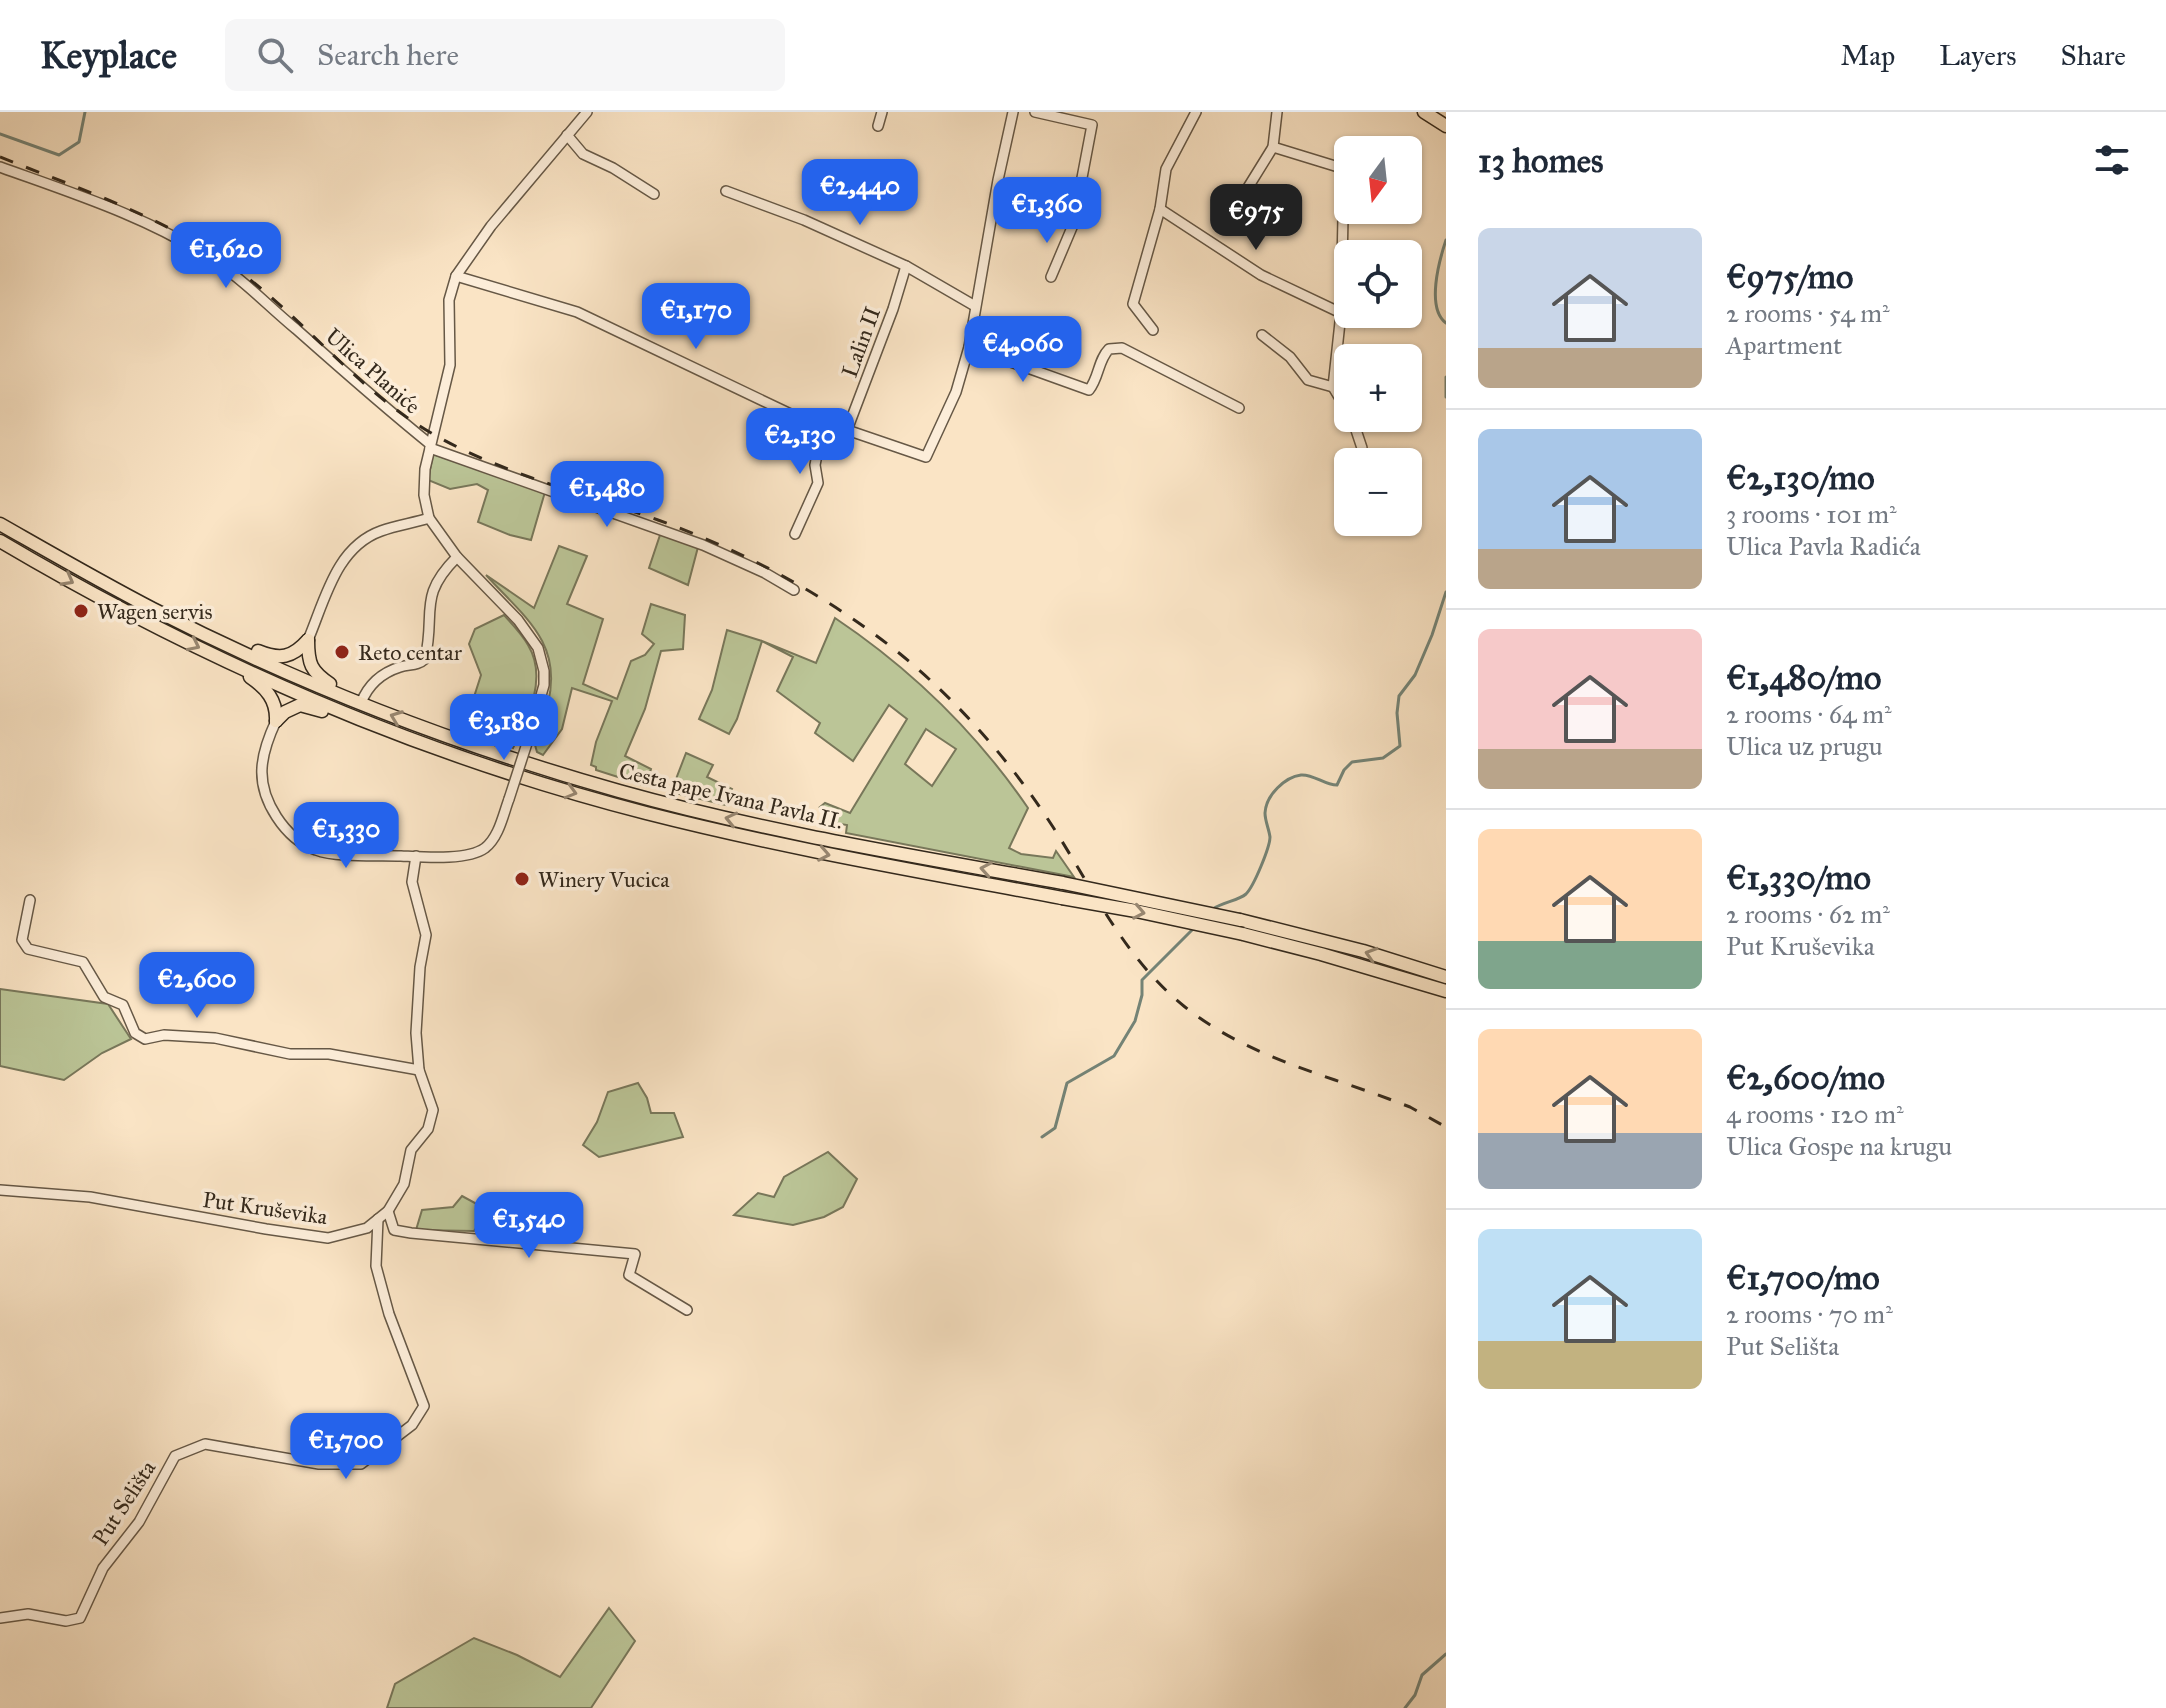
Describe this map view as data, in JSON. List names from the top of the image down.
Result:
{
  "streets": {
    "main road": ["Cesta pape Ivana Pavla II."],
    "street": [
      "Lalin II",
      "Ulica Planiće",
      "Put Kruševika",
      "Put Selišta"
    ]
  },
  "crossings": [
    ["Put Kruševika", "Put Selišta"]
  ],
  "places": ["Wagen servis", "Reto centar", "Winery Vucica"],
  "north": "bottom",
  "page": {
    "header": "Keyplace",
    "search": "Search here",
    "nav": ["Map", "Layers", "Share"],
    "heading": "13 homes",
    "map_buttons": ["+", "−"],
    "price": [
      "€2,440",
      "€1,360",
      "€975",
      "€1,620",
      "€1,170",
      "€4,060",
      "€2,130",
      "€1,480",
      "€3,180",
      "€1,330",
      "€2,600",
      "€1,540",
      "€1,700"
    ],
    "list": [
      {
        "name": "€975/mo",
        "note": "2 rooms · 54 m² · Apartment"
      },
      {
        "name": "€2,130/mo",
        "note": "3 rooms · 101 m² · Ulica Pavla Radića"
      },
      {
        "name": "€1,480/mo",
        "note": "2 rooms · 64 m² · Ulica uz prugu"
      },
      {
        "name": "€1,330/mo",
        "note": "2 rooms · 62 m² · Put Kruševika"
      },
      {
        "name": "€2,600/mo",
        "note": "4 rooms · 120 m² · Ulica Gospe na krugu"
      },
      {
        "name": "€1,700/mo",
        "note": "2 rooms · 70 m² · Put Selišta"
      }
    ]
  }
}
